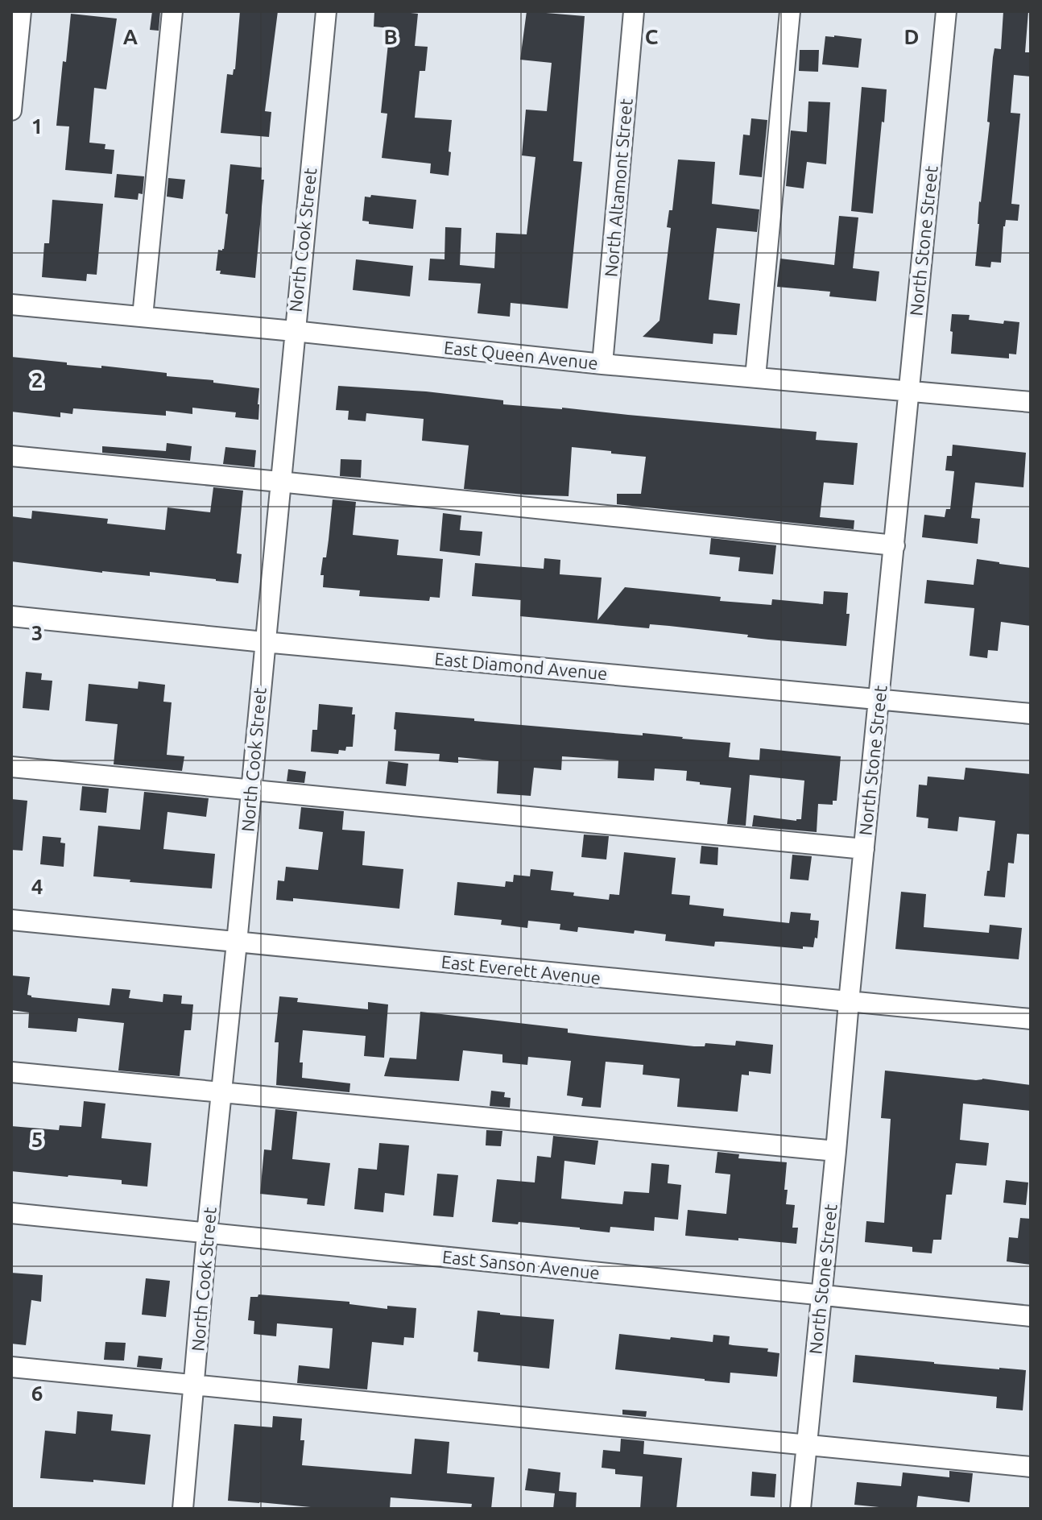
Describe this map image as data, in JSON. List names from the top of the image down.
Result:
{
  "streets": {
    "street": [
      "North Altamont Street",
      "North Cook Street",
      "North Stone Street",
      "East Queen Avenue",
      "East Diamond Avenue",
      "East Everett Avenue",
      "East Sanson Avenue"
    ]
  },
  "crossings": [
    ["North Altamont Street", "East Queen Avenue"],
    ["North Cook Street", "East Queen Avenue"],
    ["North Cook Street", "East Diamond Avenue"],
    ["North Cook Street", "East Everett Avenue"],
    ["North Cook Street", "East Sanson Avenue"],
    ["North Stone Street", "East Queen Avenue"],
    ["North Stone Street", "East Diamond Avenue"],
    ["North Stone Street", "East Everett Avenue"],
    ["North Stone Street", "East Sanson Avenue"]
  ],
  "grid": {
    "columns": [
      "A",
      "B",
      "C",
      "D"
    ],
    "rows": [
      "1",
      "2",
      "3",
      "4",
      "5",
      "6"
    ]
  }
}
